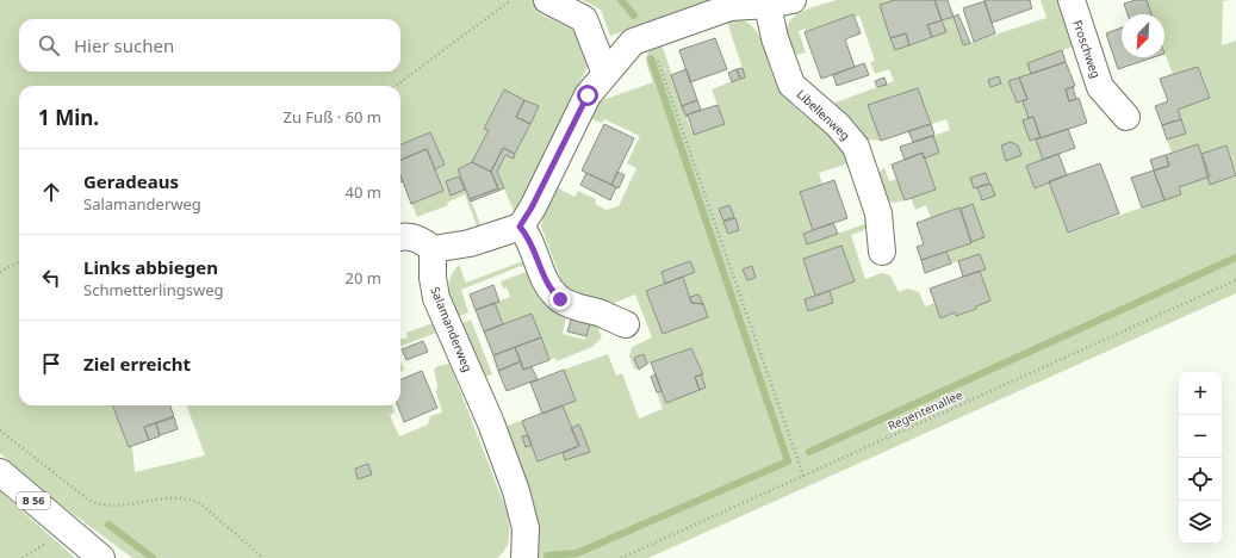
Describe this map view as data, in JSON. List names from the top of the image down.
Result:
{
  "streets": {
    "street": [
      "Froschweg",
      "Libellenweg",
      "Salamanderweg",
      "B 56"
    ],
    "path": ["Regentenallee"]
  },
  "north": "bottom left",
  "page": {
    "search": "Hier suchen",
    "heading": ["1 Min.", "Zu Fuß · 60 m"],
    "list": [
      ["Geradeaus", "Salamanderweg", "40 m"],
      ["Links abbiegen", "Schmetterlingsweg", "20 m"],
      "Ziel erreicht"
    ],
    "map_buttons": ["+", "−"]
  }
}
